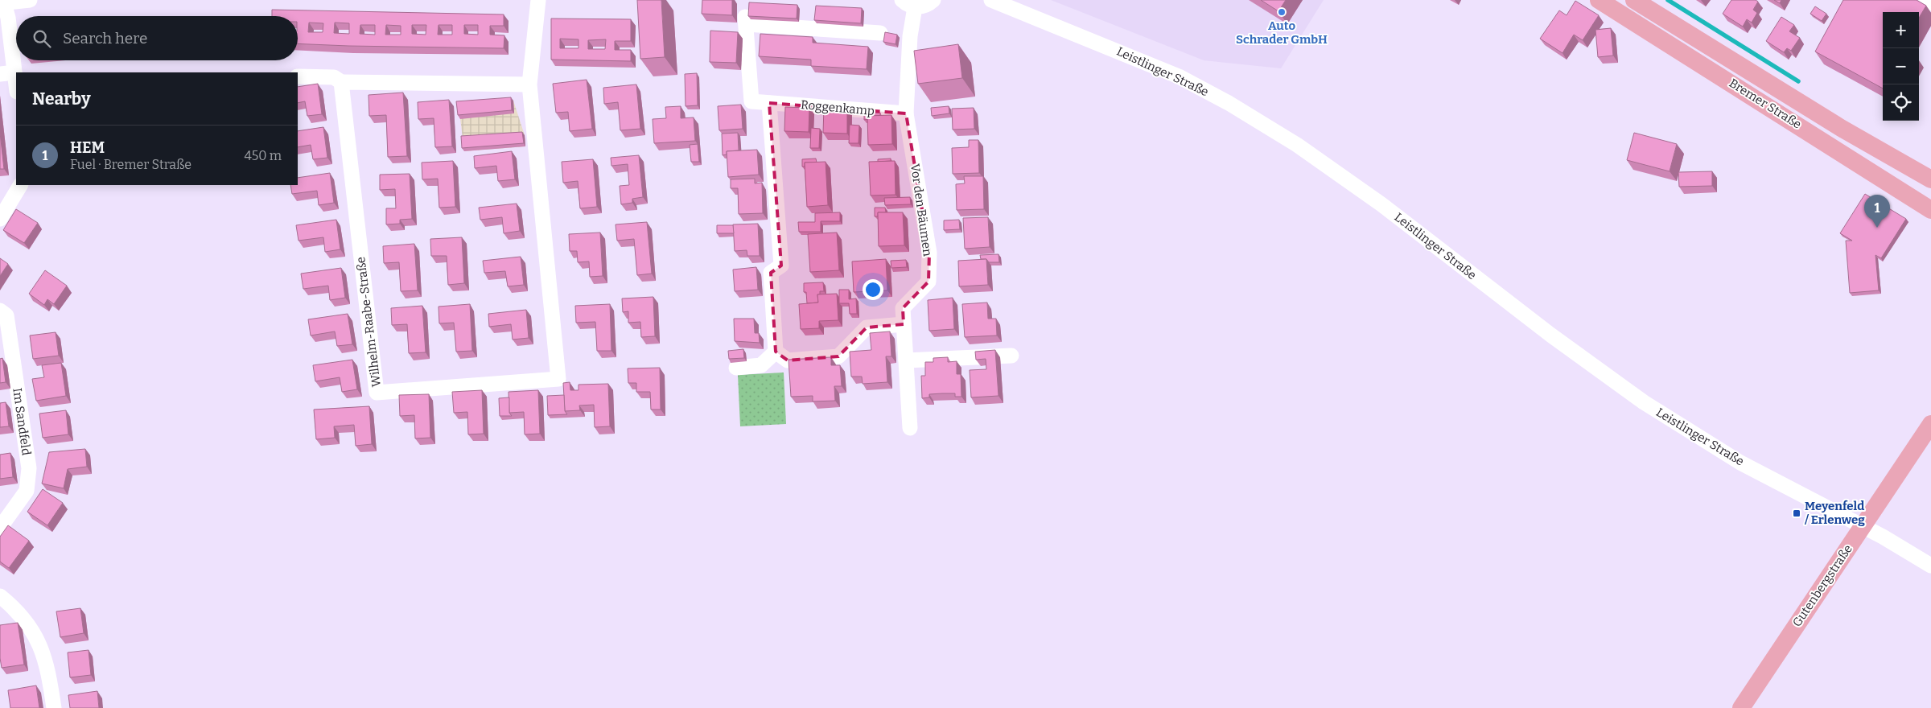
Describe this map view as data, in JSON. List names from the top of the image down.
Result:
{
  "streets": {
    "main road": ["Bremer Straße", "Gutenbergstraße"],
    "street": [
      "Leistlinger Straße",
      "Roggenkamp",
      "Vor den Bäumen",
      "Wilhelm-Raabe-Straße",
      "Im Sandfeld"
    ]
  },
  "crossings": [
    ["Leistlinger Straße", "Gutenbergstraße"],
    ["Roggenkamp", "Vor den Bäumen"]
  ],
  "places": {
    "other": ["Auto Schrader GmbH"],
    "transit": ["Meyenfeld / Erlenweg"]
  },
  "page": {
    "map_buttons": ["+", "−"],
    "search": "Search here",
    "heading": "Nearby",
    "list": [
      {
        "mark": "1",
        "name": "HEM",
        "note": "Fuel · Bremer Straße",
        "value": "450 m"
      }
    ],
    "pins": "1"
  }
}
